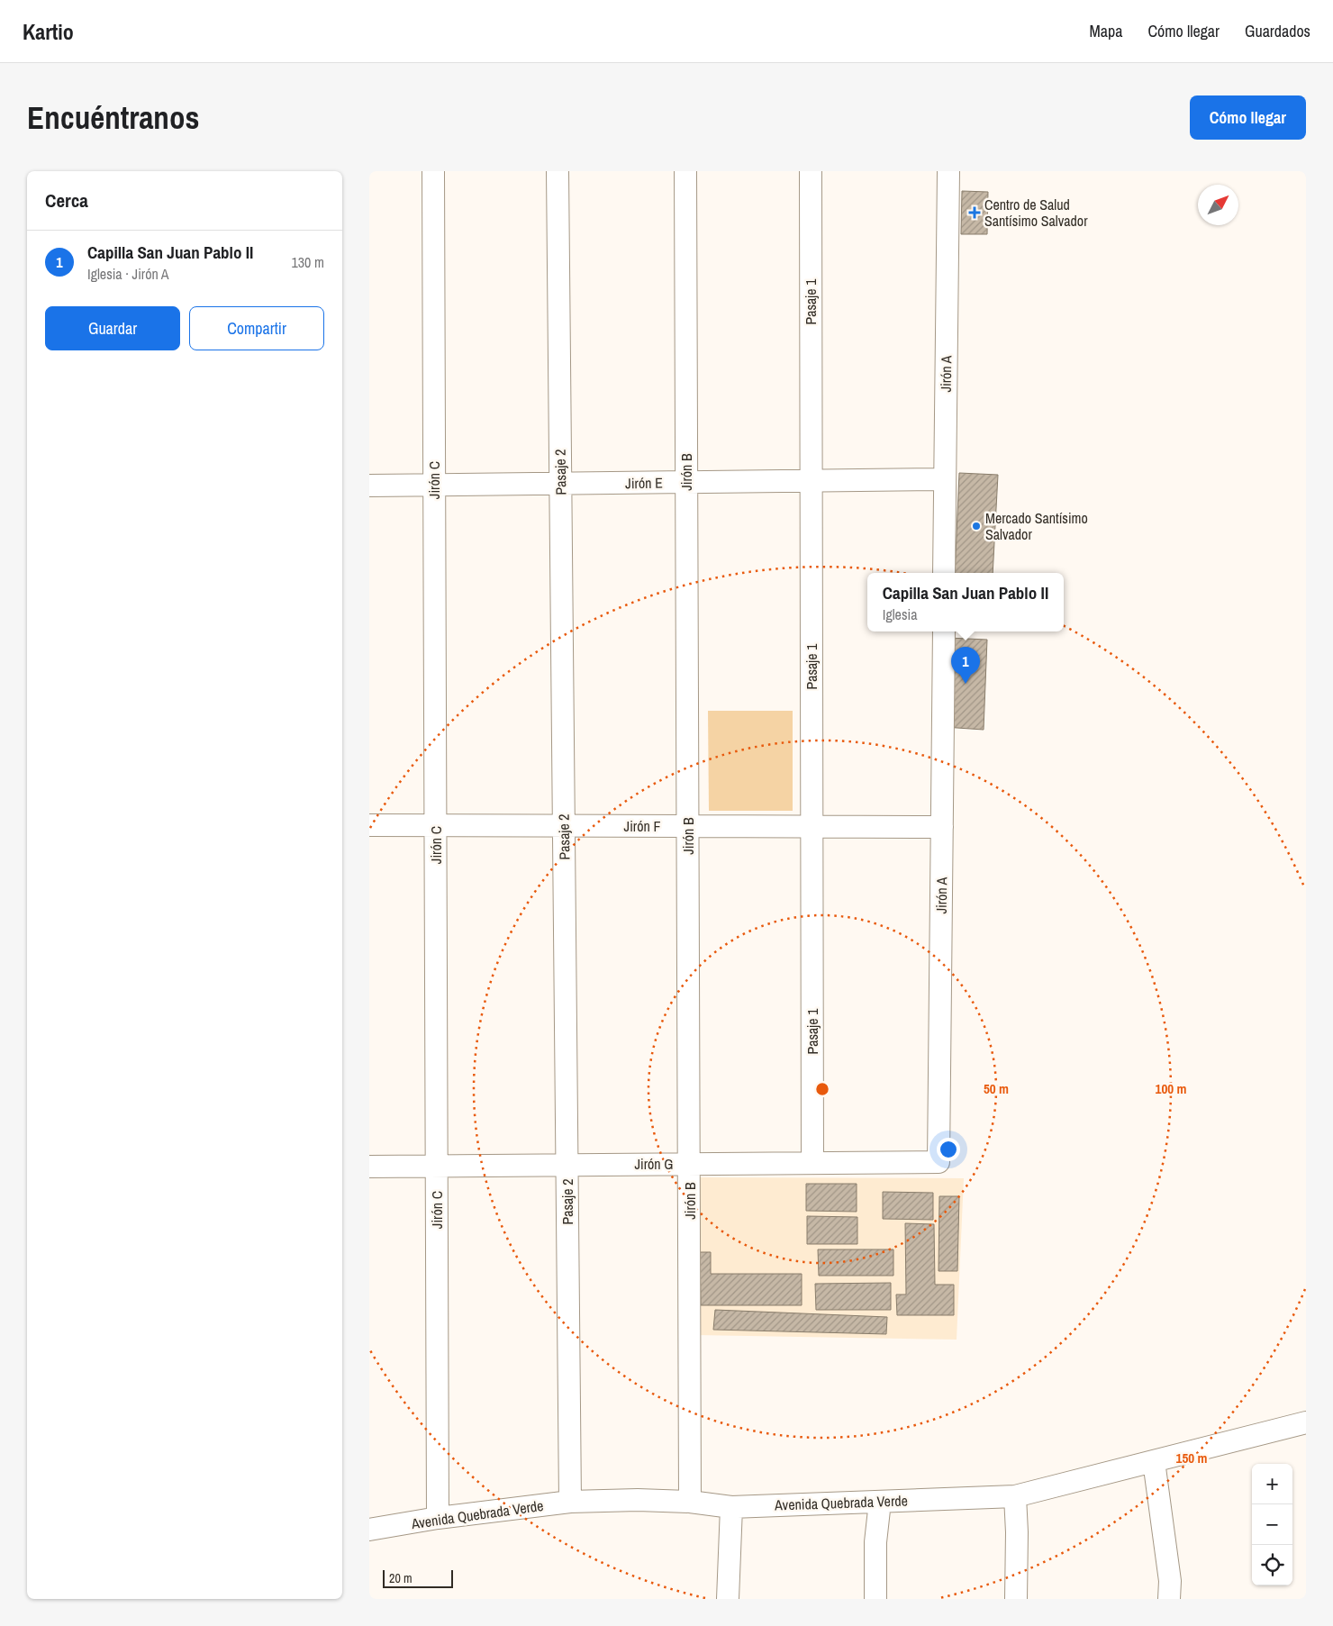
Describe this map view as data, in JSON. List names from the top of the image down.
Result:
{
  "streets": {
    "street": [
      "Pasaje 1",
      "Jirón A",
      "Pasaje 2",
      "Jirón B",
      "Jirón C",
      "Jirón E",
      "Jirón F",
      "Jirón G",
      "Avenida Quebrada Verde"
    ]
  },
  "crossings": [
    ["Pasaje 1", "Jirón E"],
    ["Pasaje 1", "Jirón F"],
    ["Pasaje 1", "Jirón G"],
    ["Jirón A", "Jirón E"],
    ["Jirón A", "Jirón F"],
    ["Jirón A", "Jirón G"],
    ["Pasaje 2", "Jirón E"],
    ["Pasaje 2", "Jirón F"],
    ["Pasaje 2", "Jirón G"],
    ["Pasaje 2", "Avenida Quebrada Verde"],
    ["Jirón B", "Jirón E"],
    ["Jirón B", "Jirón F"],
    ["Jirón B", "Jirón G"],
    ["Jirón B", "Avenida Quebrada Verde"],
    ["Jirón C", "Jirón E"],
    ["Jirón C", "Jirón F"],
    ["Jirón C", "Jirón G"],
    ["Jirón C", "Avenida Quebrada Verde"]
  ],
  "places": {
    "health": ["Centro de Salud Santísimo Salvador"],
    "other": ["Mercado Santísimo Salvador"]
  },
  "scale_bar": "20 m",
  "north": "top right",
  "page": {
    "header": "Kartio",
    "nav": ["Mapa", "Cómo llegar", "Guardados"],
    "buttons": [
      "Cómo llegar",
      ["Guardar", "Compartir"]
    ],
    "title": "Encuéntranos",
    "heading": "Cerca",
    "list": [
      {
        "mark": "1",
        "name": "Capilla San Juan Pablo II",
        "note": "Iglesia · Jirón A",
        "value": "130 m"
      }
    ],
    "popup": ["Capilla San Juan Pablo II", "Iglesia"],
    "pins": "1",
    "map_buttons": ["+", "−"],
    "scale": "20 m"
  },
  "rings": ["50 m", "100 m", "150 m"]
}
